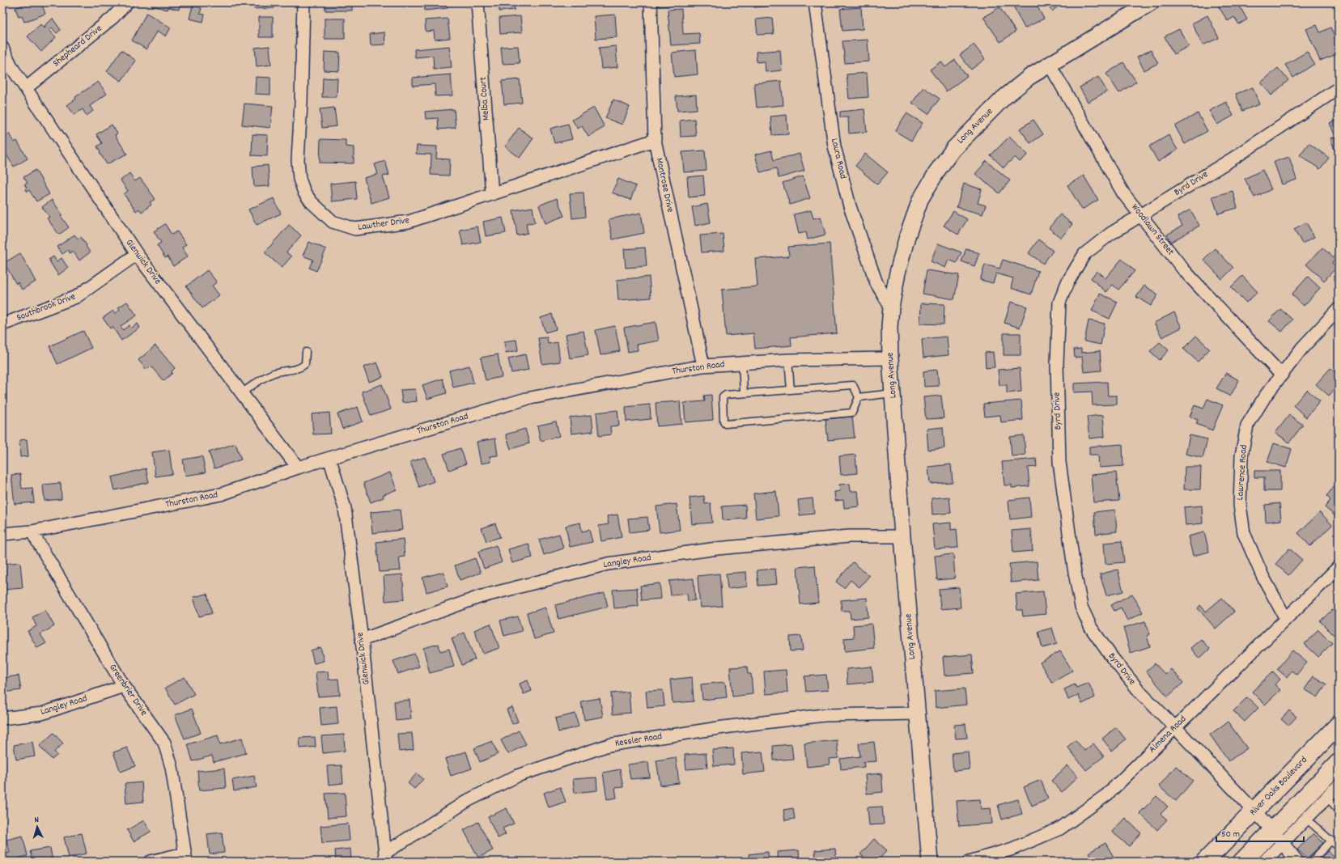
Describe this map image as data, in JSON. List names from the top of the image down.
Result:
{
  "streets": {
    "main road": ["River Oaks Boulevard"],
    "street": [
      "Shepheard Drive",
      "Melba Court",
      "Long Avenue",
      "Laura Road",
      "Byrd Drive",
      "Montrose Drive",
      "Lawther Drive",
      "Woodlawn Street",
      "Glenwick Drive",
      "Southbrook Drive",
      "Thurston Road",
      "Lawrence Road",
      "Langley Road",
      "Greenbrier Drive",
      "Almena Road",
      "Kessler Road"
    ]
  },
  "crossings": [
    ["Shepheard Drive", "Glenwick Drive"],
    ["Melba Court", "Lawther Drive"],
    ["Long Avenue", "Laura Road"],
    ["Long Avenue", "Woodlawn Street"],
    ["Long Avenue", "Thurston Road"],
    ["Long Avenue", "Langley Road"],
    ["Long Avenue", "Kessler Road"],
    ["Byrd Drive", "Woodlawn Street"],
    ["Byrd Drive", "Almena Road"],
    ["Byrd Drive", "River Oaks Boulevard"],
    ["Montrose Drive", "Lawther Drive"],
    ["Montrose Drive", "Thurston Road"],
    ["Woodlawn Street", "Lawrence Road"],
    ["Glenwick Drive", "Southbrook Drive"],
    ["Glenwick Drive", "Thurston Road"],
    ["Glenwick Drive", "Langley Road"],
    ["Glenwick Drive", "Kessler Road"],
    ["Thurston Road", "Greenbrier Drive"],
    ["Lawrence Road", "Almena Road"],
    ["Langley Road", "Greenbrier Drive"]
  ],
  "scale_bar": "50 m",
  "north": "top"
}
